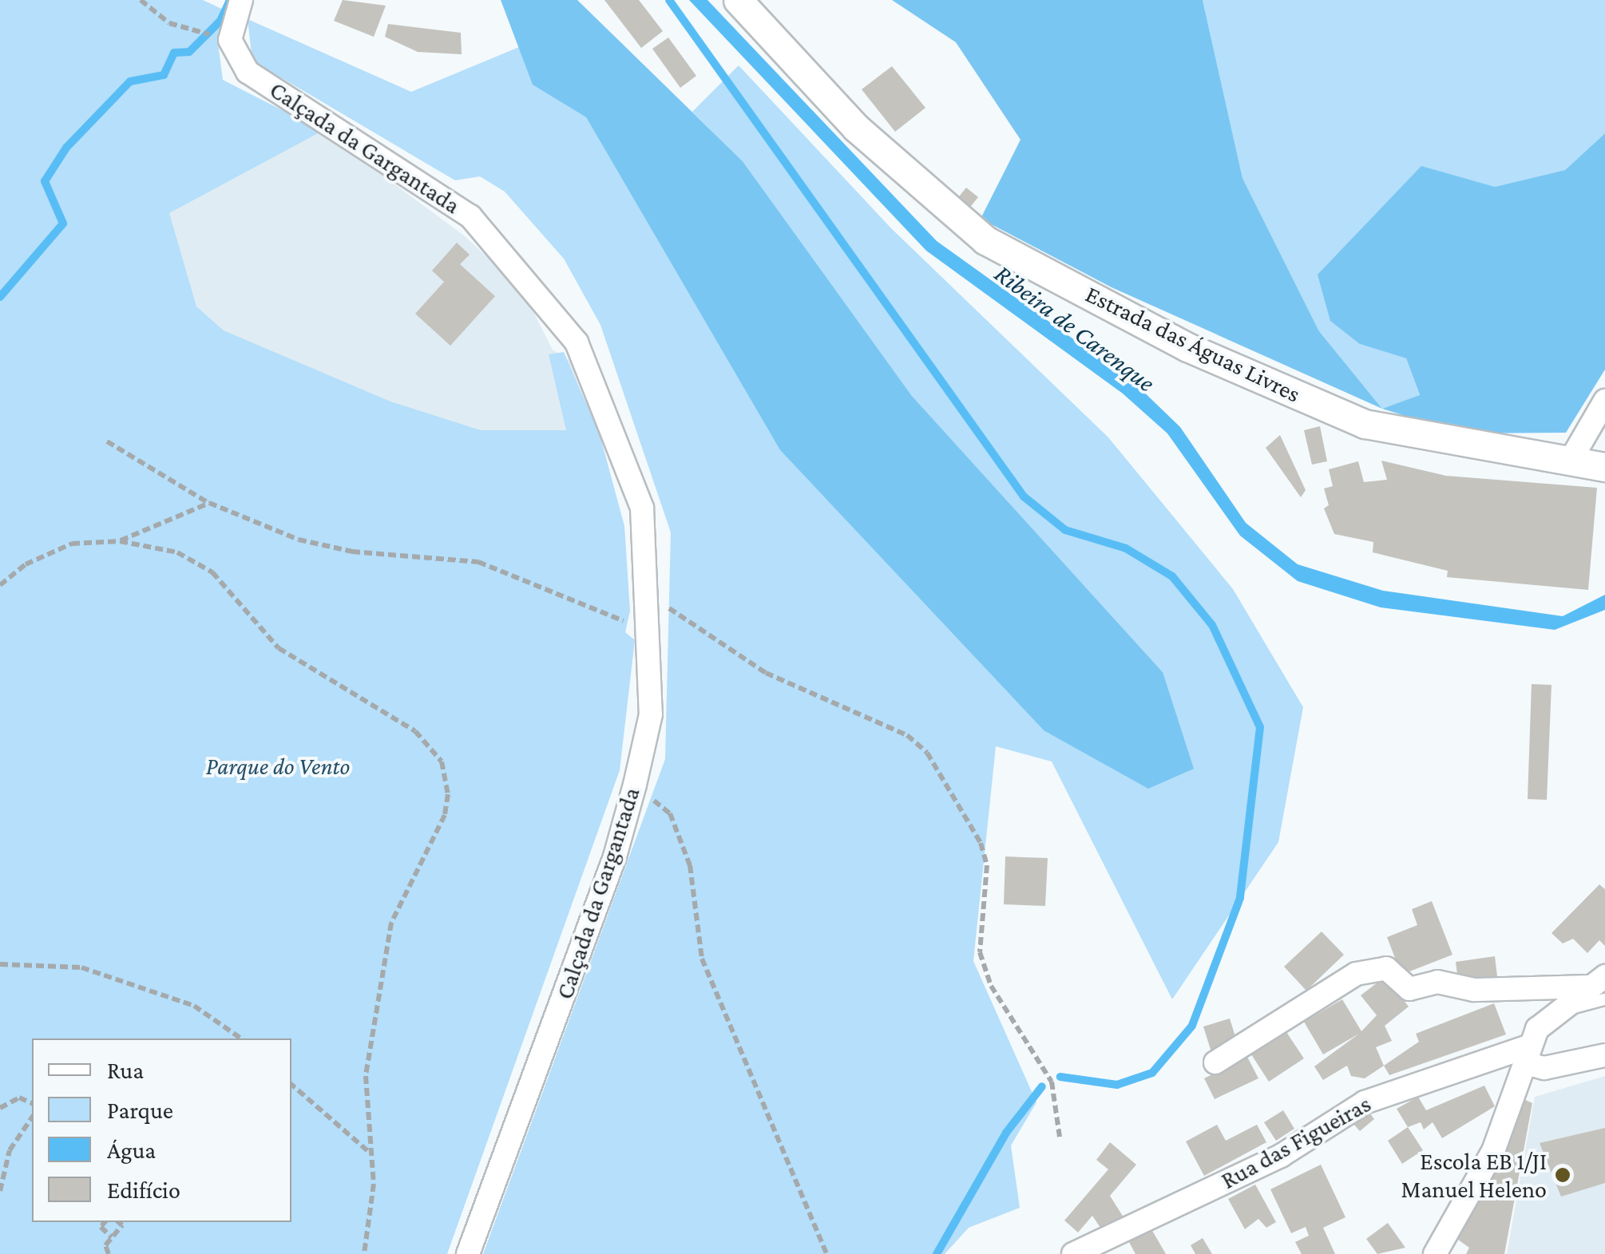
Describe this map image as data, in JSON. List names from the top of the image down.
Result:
{
  "streets": {
    "street": ["Calçada da Gargantada", "Estrada das Águas Livres", "Rua das Figueiras"]
  },
  "water": ["Ribeira de Carenque"],
  "parks": ["Parque do Vento"],
  "places": ["Escola EB 1/JI Manuel Heleno"],
  "legend": [
    "Rua",
    "Parque",
    "Água",
    "Edifício"
  ]
}
